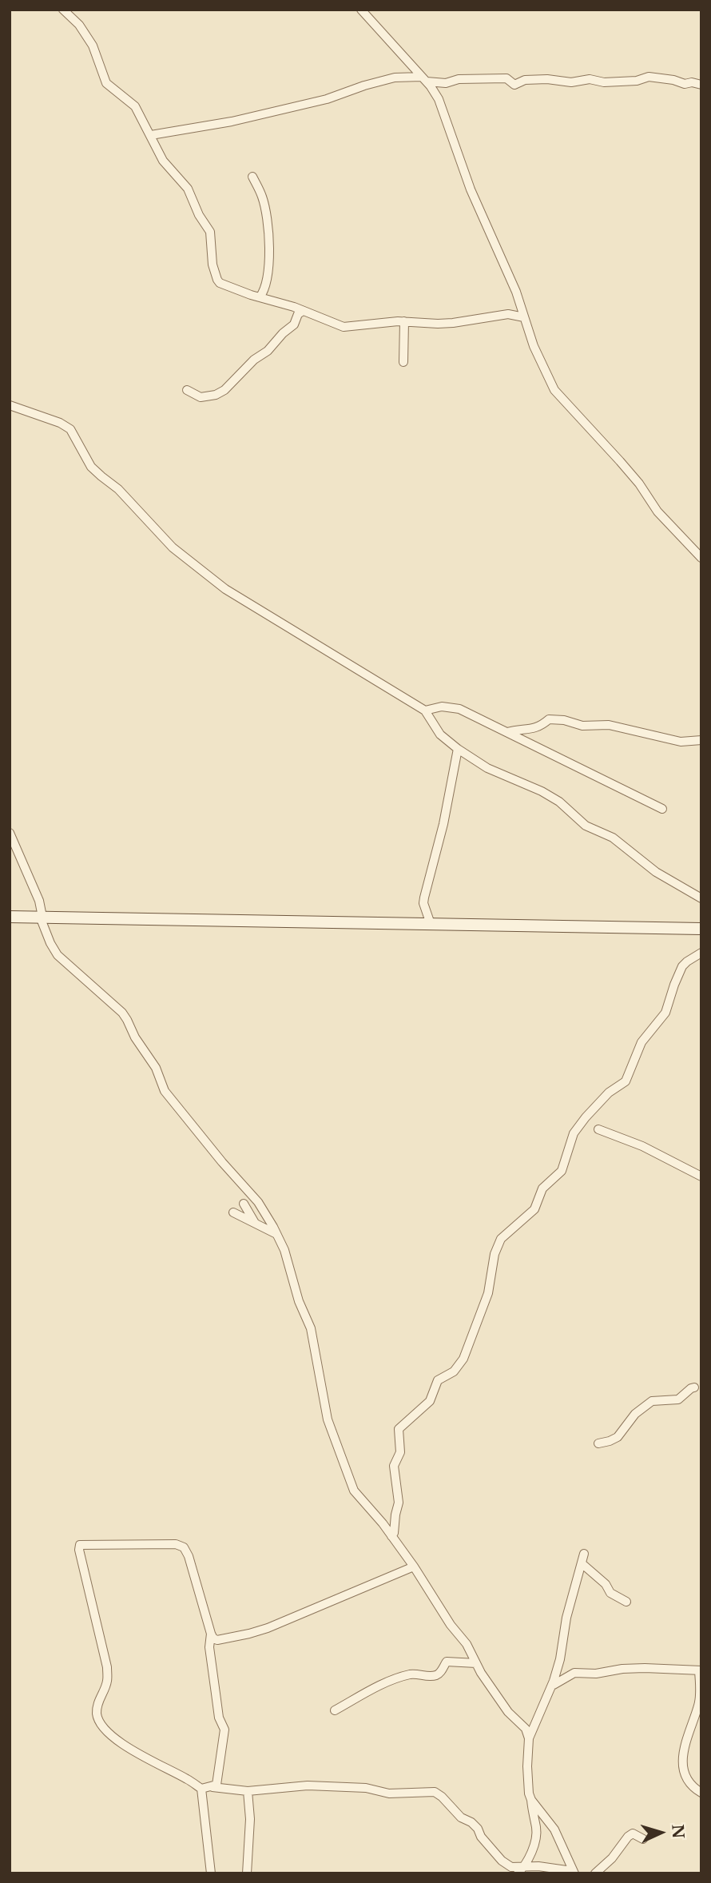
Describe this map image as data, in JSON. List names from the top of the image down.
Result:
{
  "north": "right"
}
